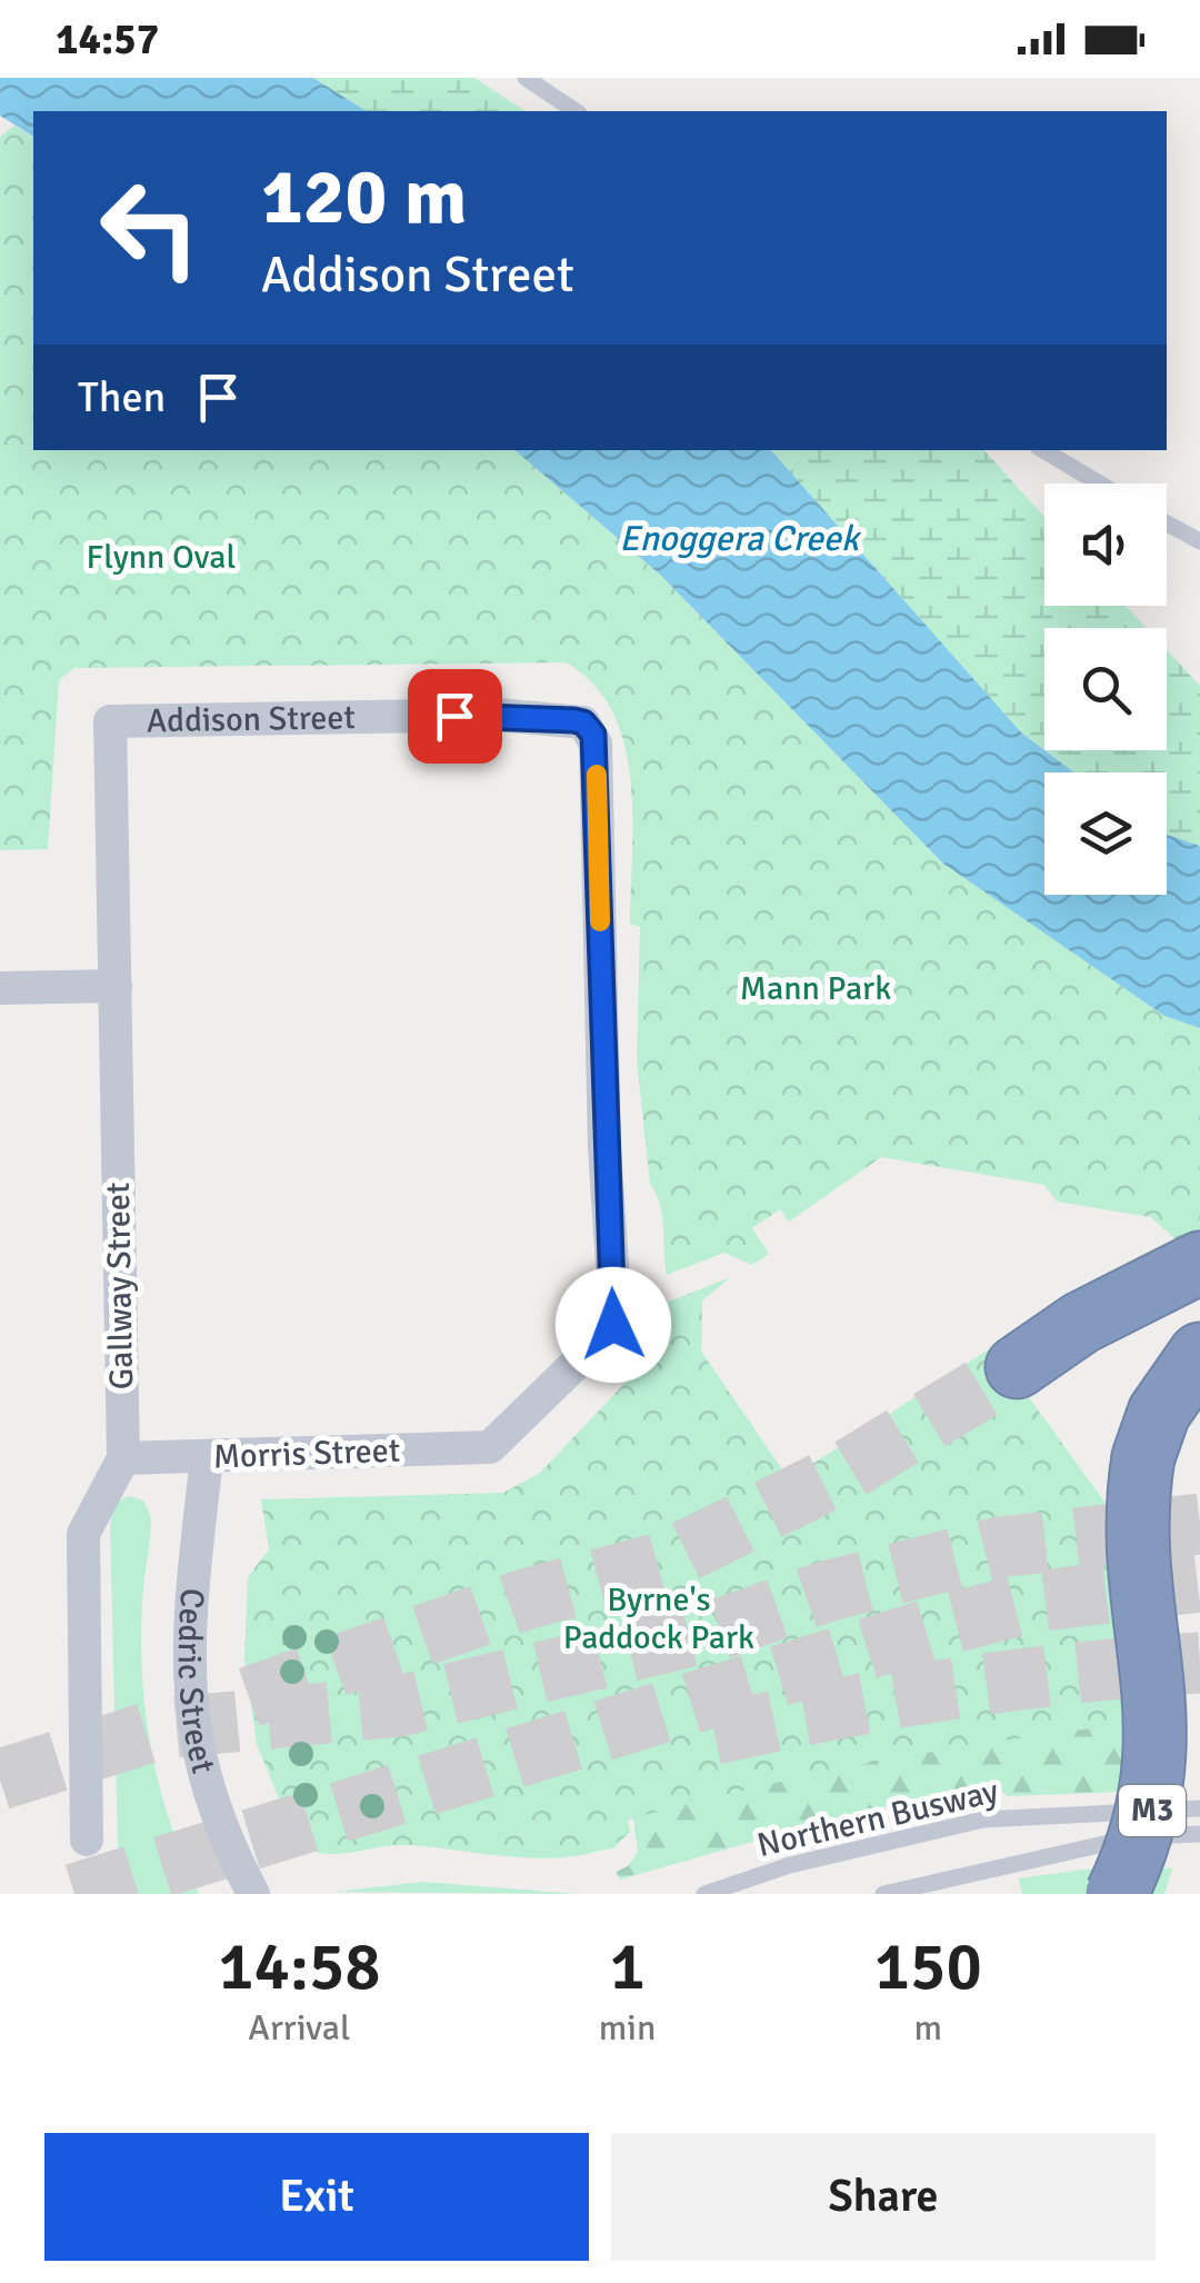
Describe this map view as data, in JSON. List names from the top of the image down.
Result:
{
  "streets": {
    "highway": ["M3"],
    "street": [
      "Addison Street",
      "Gallway Street",
      "Morris Street",
      "Cedric Street"
    ],
    "lane": ["Northern Busway"]
  },
  "crossings": [
    ["Addison Street", "Gallway Street"],
    ["Addison Street", "Morris Street"],
    ["Gallway Street", "Morris Street"],
    ["Morris Street", "Cedric Street"]
  ],
  "water": ["Enoggera Creek"],
  "parks": ["Flynn Oval", "Mann Park", "Byrne's Paddock Park"],
  "page": {
    "status": "14:57",
    "turn": ["120 m", "Addison Street"],
    "then": "Then",
    "eta": [
      "14:58",
      "Arrival",
      "1",
      "min",
      "150",
      "m"
    ],
    "buttons": ["Exit", "Share"]
  }
}
